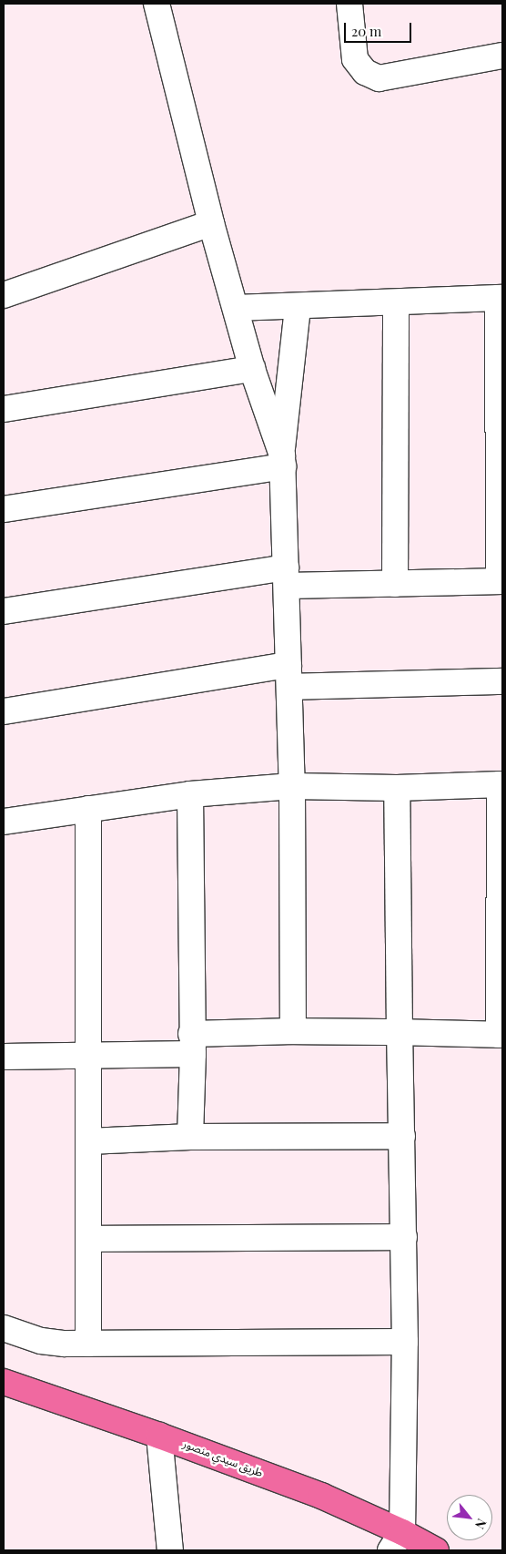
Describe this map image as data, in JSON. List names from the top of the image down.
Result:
{
  "streets": {
    "main road": ["طريق سيدي منصور"]
  },
  "scale_bar": "20 m",
  "north": "bottom right"
}
